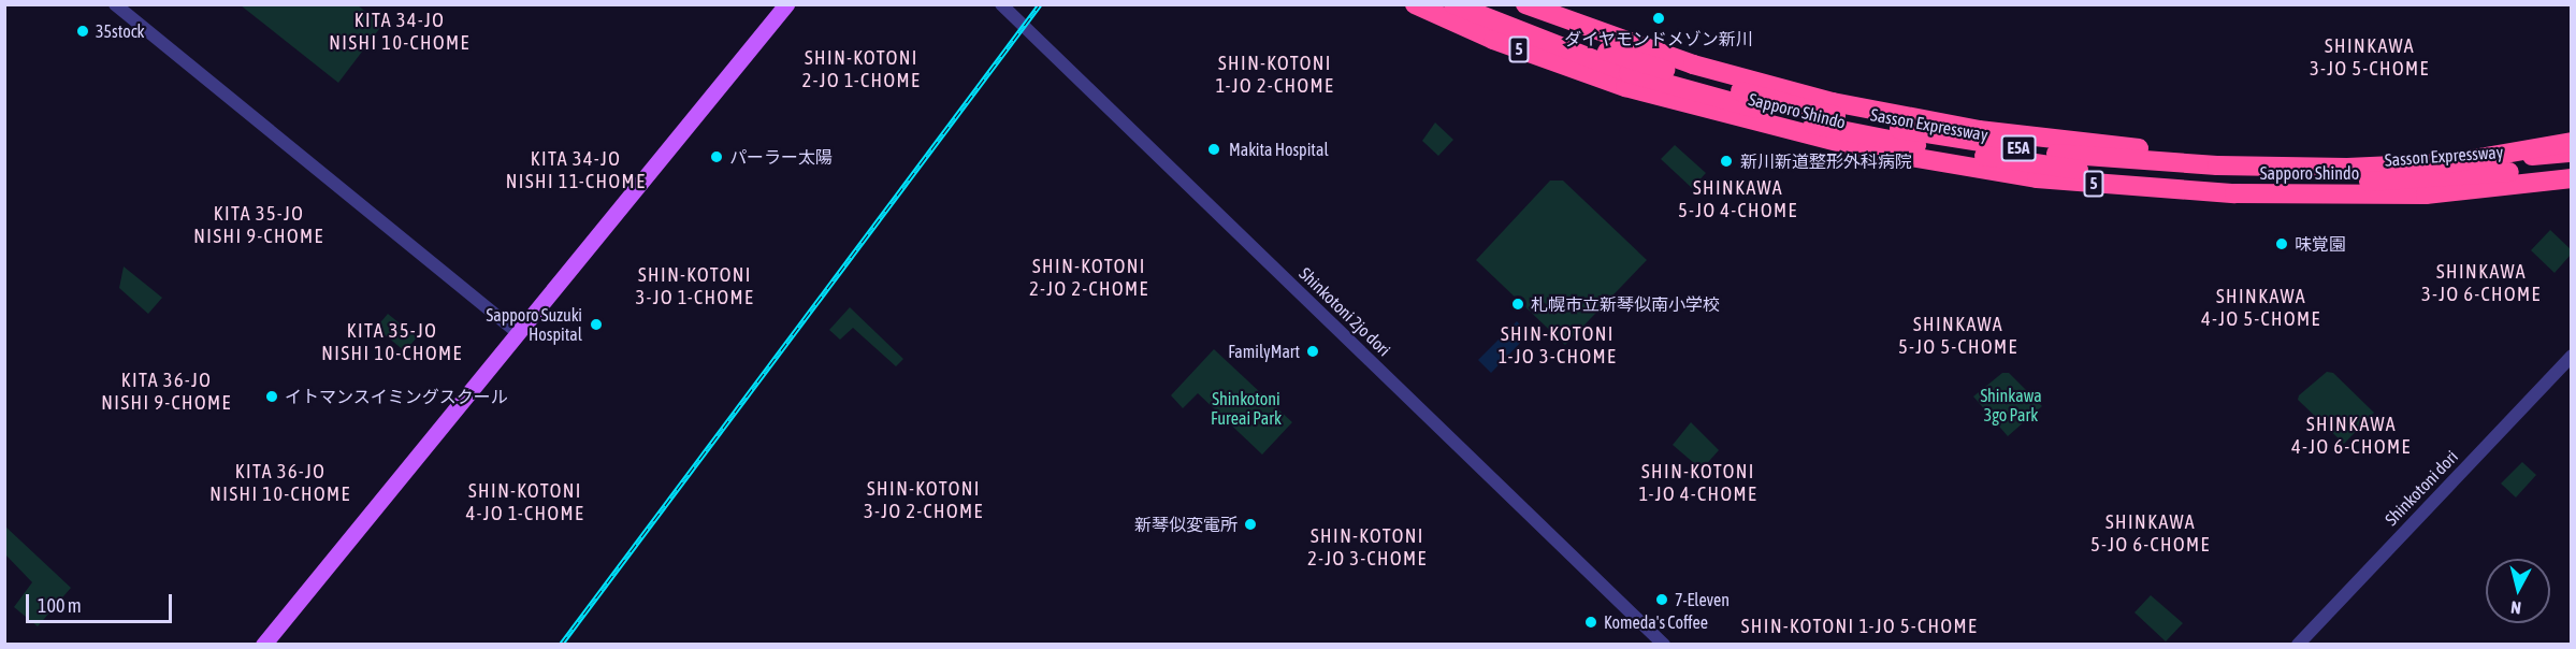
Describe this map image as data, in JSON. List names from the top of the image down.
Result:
{
  "streets": {
    "highway": [
      "5",
      "Sapporo Shindo",
      "Sasson Expressway",
      "E5A"
    ],
    "street": ["Shinkotoni 2jo dori", "Shinkotoni dori"]
  },
  "districts": [
    "KITA 34-JO NISHI 10-CHOME",
    "SHINKAWA 3-JO 5-CHOME",
    "SHIN-KOTONI 2-JO 1-CHOME",
    "SHIN-KOTONI 1-JO 2-CHOME",
    "KITA 34-JO NISHI 11-CHOME",
    "SHINKAWA 5-JO 4-CHOME",
    "KITA 35-JO NISHI 9-CHOME",
    "SHIN-KOTONI 2-JO 2-CHOME",
    "SHINKAWA 3-JO 6-CHOME",
    "SHIN-KOTONI 3-JO 1-CHOME",
    "SHINKAWA 4-JO 5-CHOME",
    "SHINKAWA 5-JO 5-CHOME",
    "KITA 35-JO NISHI 10-CHOME",
    "SHIN-KOTONI 1-JO 3-CHOME",
    "KITA 36-JO NISHI 9-CHOME",
    "SHINKAWA 4-JO 6-CHOME",
    "KITA 36-JO NISHI 10-CHOME",
    "SHIN-KOTONI 1-JO 4-CHOME",
    "SHIN-KOTONI 3-JO 2-CHOME",
    "SHIN-KOTONI 4-JO 1-CHOME",
    "SHINKAWA 5-JO 6-CHOME",
    "SHIN-KOTONI 2-JO 3-CHOME",
    "SHIN-KOTONI 1-JO 5-CHOME"
  ],
  "parks": ["Shinkawa 3go Park", "Shinkotoni Fureai Park"],
  "places": [
    "ダイヤモンドメゾン新川",
    "35stock",
    "Makita Hospital",
    "パーラー太陽",
    "新川新道整形外科病院",
    "味覚園",
    "札幌市立新琴似南小学校",
    "Sapporo Suzuki Hospital",
    "FamilyMart",
    "イトマンスイミングスクール",
    "新琴似変電所",
    "7-Eleven",
    "Komeda's Coffee"
  ],
  "scale_bar": "100 m",
  "north": "bottom"
}
